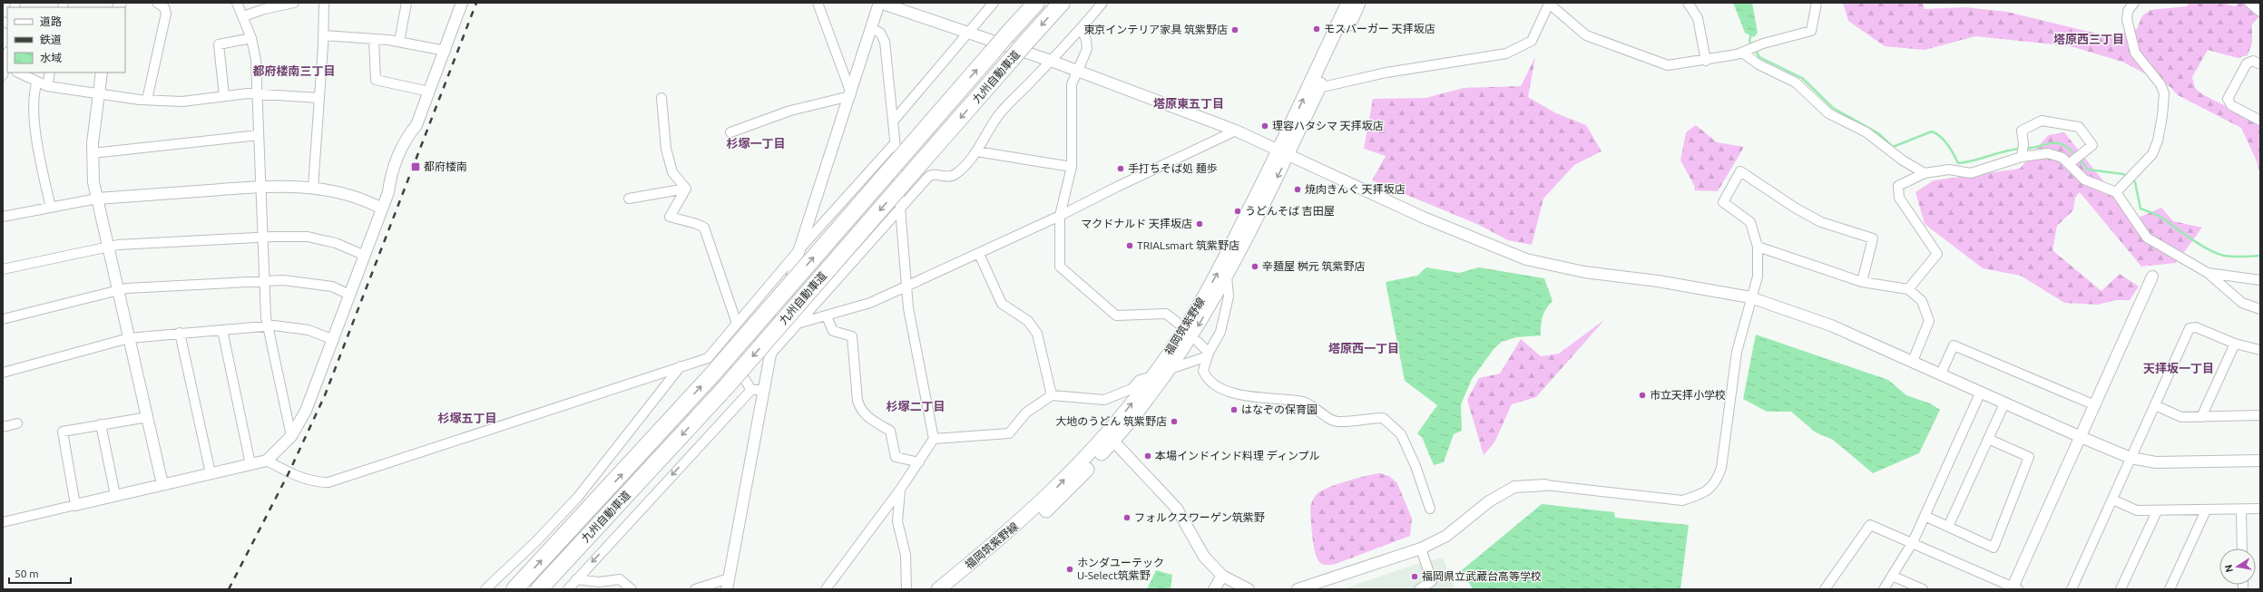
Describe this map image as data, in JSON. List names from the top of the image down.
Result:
{
  "streets": {
    "highway": ["九州自動車道"],
    "main road": ["福岡筑紫野線"]
  },
  "districts": [
    "塔原西三丁目",
    "都府楼南三丁目",
    "塔原東五丁目",
    "杉塚一丁目",
    "塔原西一丁目",
    "天拝坂一丁目",
    "杉塚二丁目",
    "杉塚五丁目"
  ],
  "places": {
    "other": [
      "モスバーガー 天拝坂店",
      "東京インテリア家具 筑紫野店",
      "理容ハタシマ 天拝坂店",
      "手打ちそば処 麺歩",
      "焼肉きんぐ 天拝坂店",
      "うどんそば 吉田屋",
      "マクドナルド 天拝坂店",
      "TRIALsmart 筑紫野店",
      "辛麺屋 桝元 筑紫野店",
      "市立天拝小学校",
      "はなぞの保育園",
      "大地のうどん 筑紫野店",
      "本場インドインド料理 ディンプル",
      "フォルクスワーゲン筑紫野",
      "ホンダユーテック U-Select筑紫野",
      "福岡県立武蔵台高等学校"
    ],
    "transit": ["都府楼南"]
  },
  "legend": ["道路", "鉄道", "水域"],
  "scale_bar": "50 m",
  "north": "left"
}
